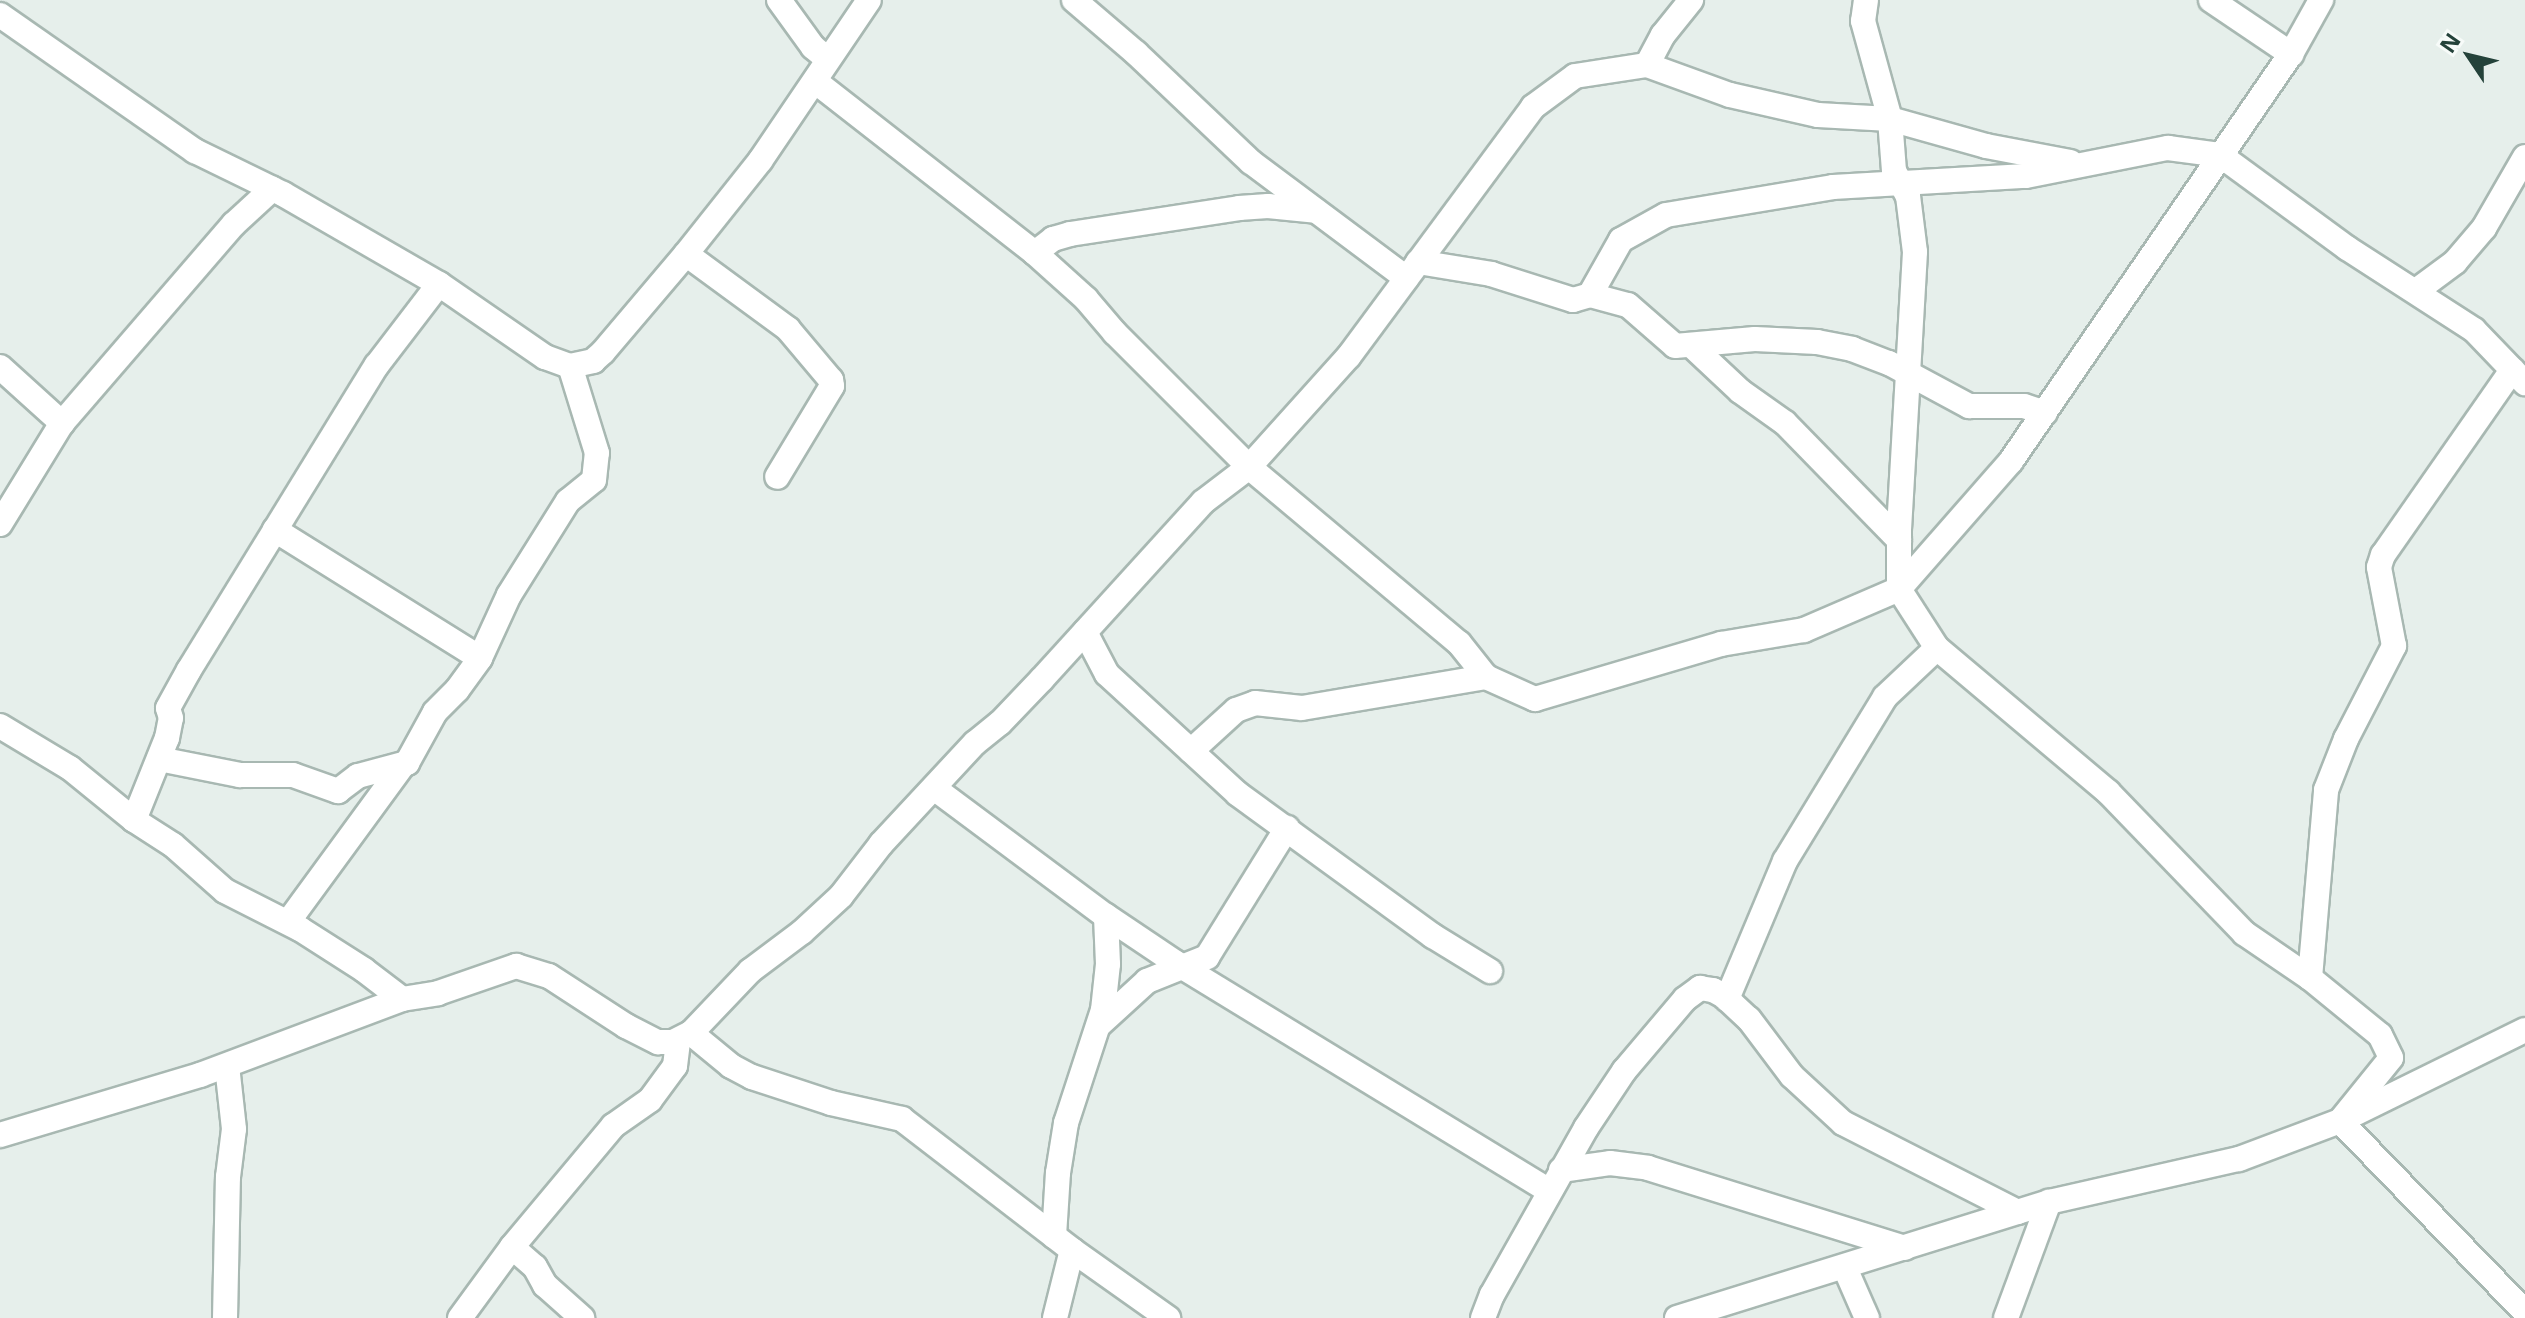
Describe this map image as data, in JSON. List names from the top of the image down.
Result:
{
  "north": "top left"
}
